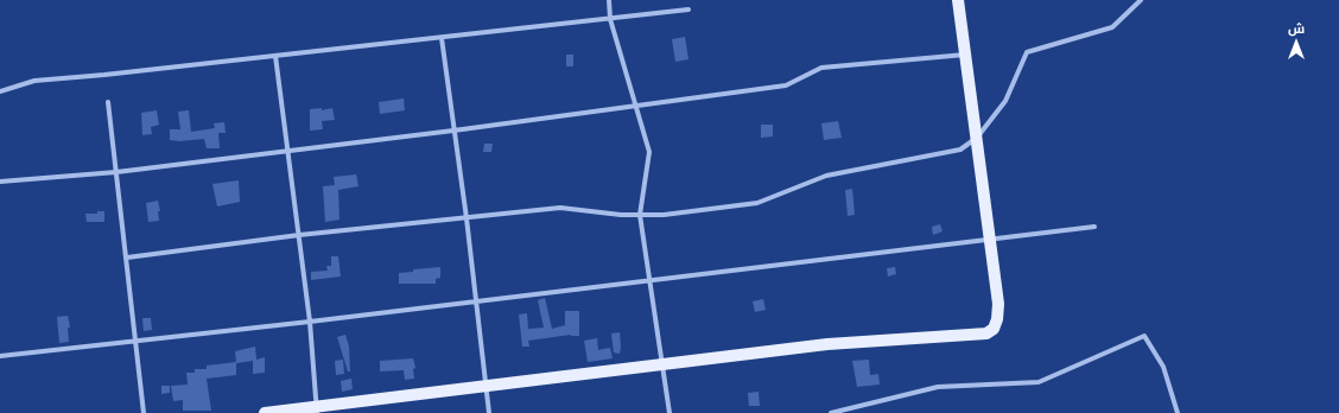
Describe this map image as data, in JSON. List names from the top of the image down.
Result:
{
  "north": "top"
}
